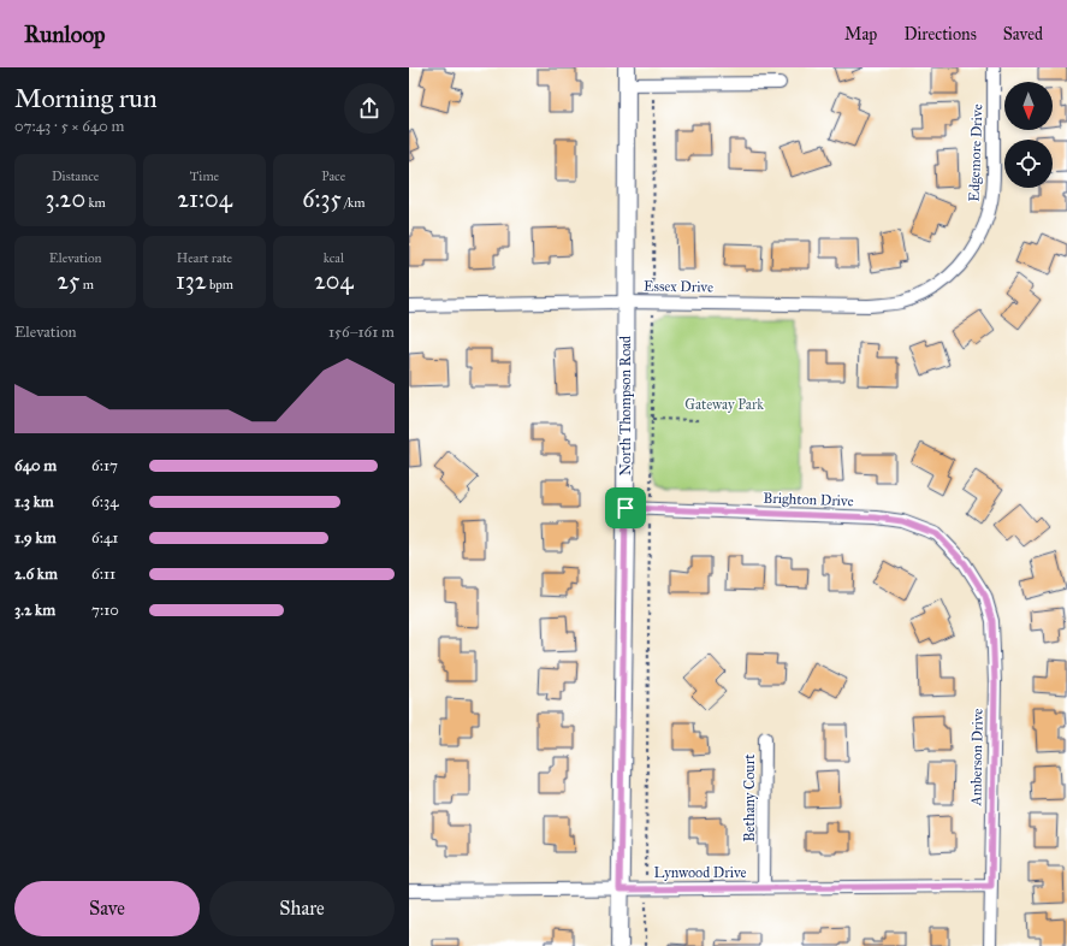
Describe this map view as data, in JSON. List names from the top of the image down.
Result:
{
  "streets": {
    "street": [
      "Edgemore Drive",
      "Essex Drive",
      "North Thompson Road",
      "Brighton Drive",
      "Amberson Drive",
      "Bethany Court",
      "Lynwood Drive"
    ]
  },
  "crossings": [
    ["Edgemore Drive", "Essex Drive"],
    ["Essex Drive", "North Thompson Road"],
    ["North Thompson Road", "Brighton Drive"],
    ["North Thompson Road", "Lynwood Drive"],
    ["Brighton Drive", "Amberson Drive"],
    ["Amberson Drive", "Lynwood Drive"],
    ["Bethany Court", "Lynwood Drive"]
  ],
  "parks": ["Gateway Park"],
  "north": "bottom",
  "page": {
    "header": "Runloop",
    "nav": ["Map", "Directions", "Saved"],
    "heading": ["Morning run", "07:43 · 5 × 640 m"],
    "stats": [
      ["Distance", "3.20 km"],
      ["Time", "21:04"],
      ["Pace", "6:35 /km"],
      ["Elevation", "25 m"],
      ["Heart rate", "132 bpm"],
      ["kcal", "204"]
    ],
    "chart": ["Elevation", "156–161 m"],
    "list": [
      {
        "name": "640 m",
        "note": "6:17"
      },
      {
        "name": "1.3 km",
        "note": "6:34"
      },
      {
        "name": "1.9 km",
        "note": "6:41"
      },
      {
        "name": "2.6 km",
        "note": "6:11"
      },
      {
        "name": "3.2 km",
        "note": "7:10"
      }
    ],
    "buttons": ["Save", "Share"]
  }
}
